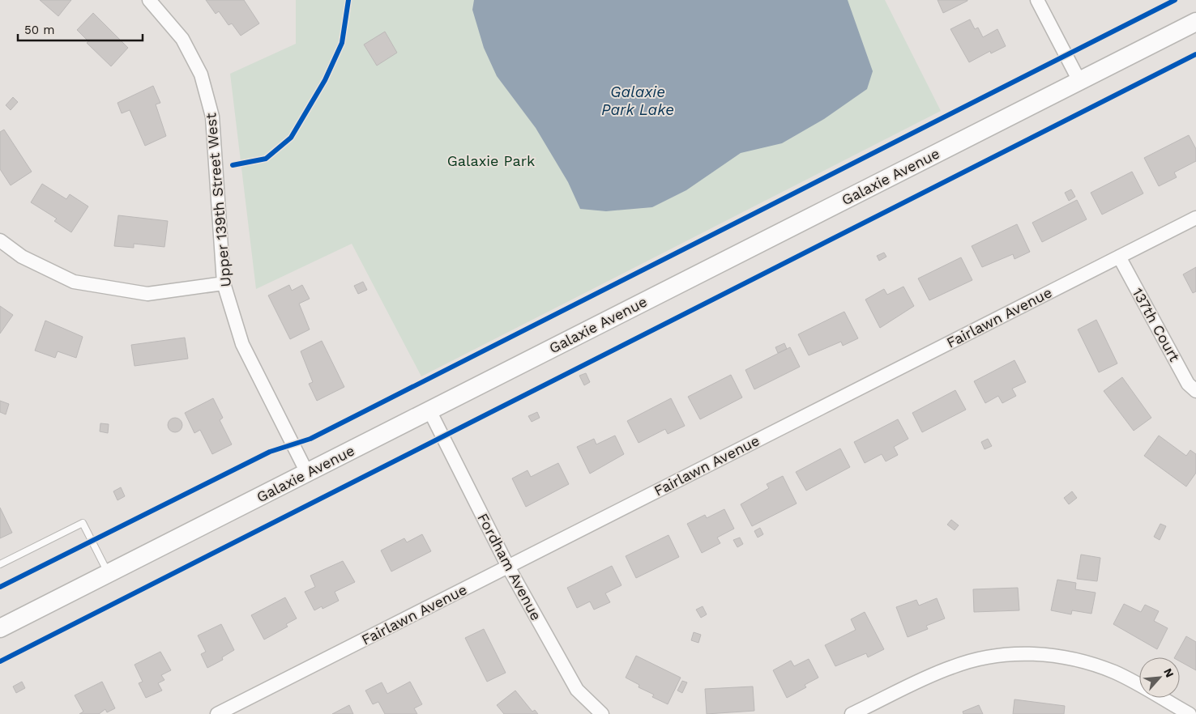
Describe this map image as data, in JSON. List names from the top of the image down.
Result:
{
  "streets": {
    "street": [
      "Galaxie Avenue",
      "Upper 139th Street West",
      "Fairlawn Avenue",
      "137th Court",
      "Fordham Avenue"
    ]
  },
  "crossings": [
    ["Galaxie Avenue", "Upper 139th Street West"],
    ["Galaxie Avenue", "Fordham Avenue"],
    ["Fairlawn Avenue", "137th Court"],
    ["Fairlawn Avenue", "Fordham Avenue"]
  ],
  "water": ["Galaxie Park Lake"],
  "parks": ["Galaxie Park"],
  "scale_bar": "50 m",
  "north": "top right"
}
